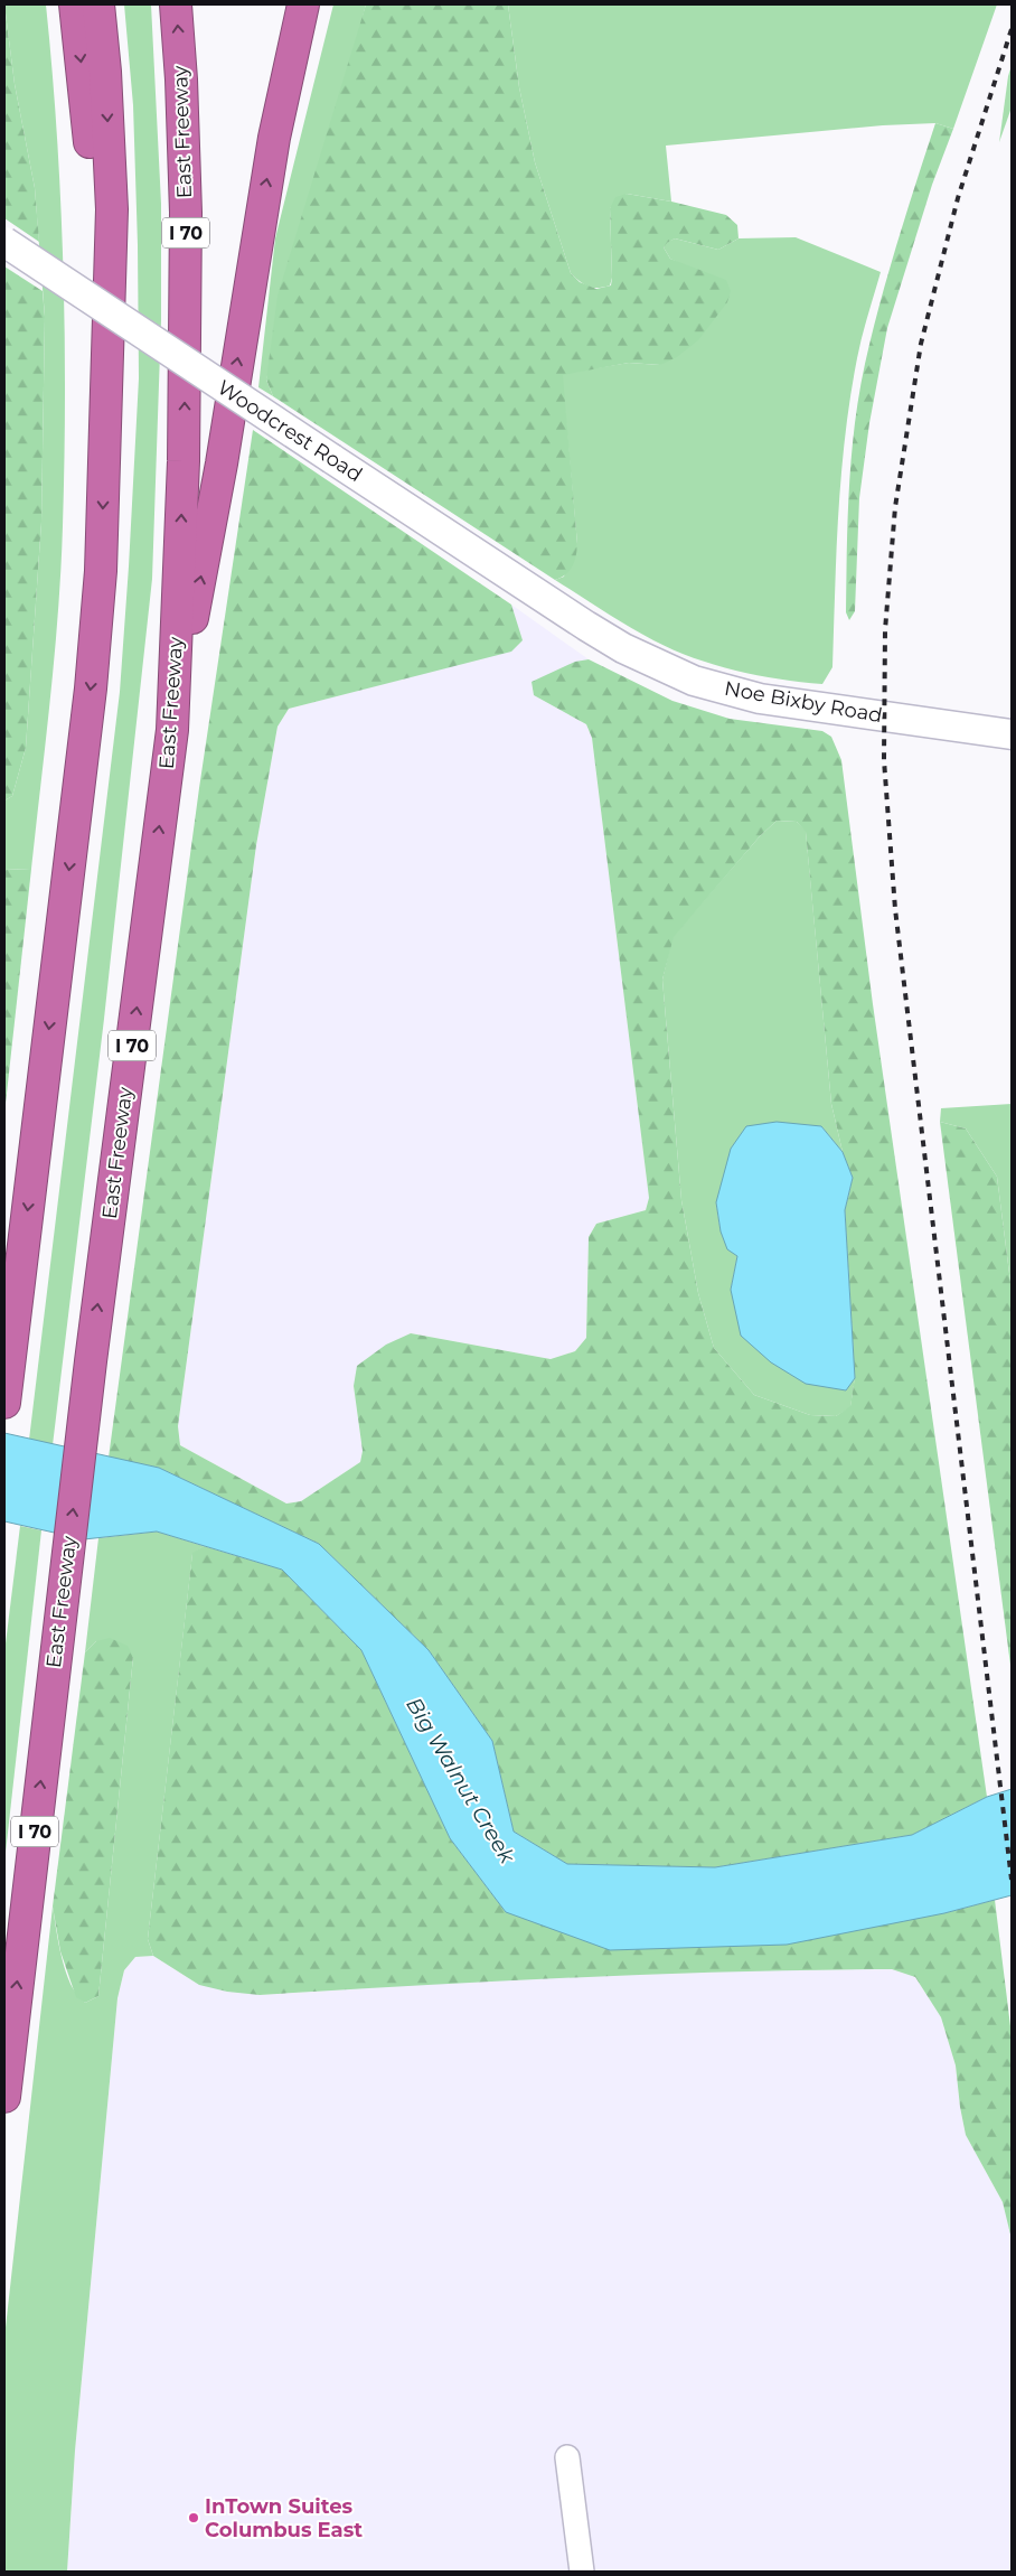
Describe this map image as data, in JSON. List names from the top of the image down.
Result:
{
  "streets": {
    "highway": ["East Freeway", "I 70"],
    "street": ["Woodcrest Road", "Noe Bixby Road"]
  },
  "crossings": [
    ["Woodcrest Road", "Noe Bixby Road"]
  ],
  "water": ["Big Walnut Creek"],
  "places": ["InTown Suites Columbus East"]
}
